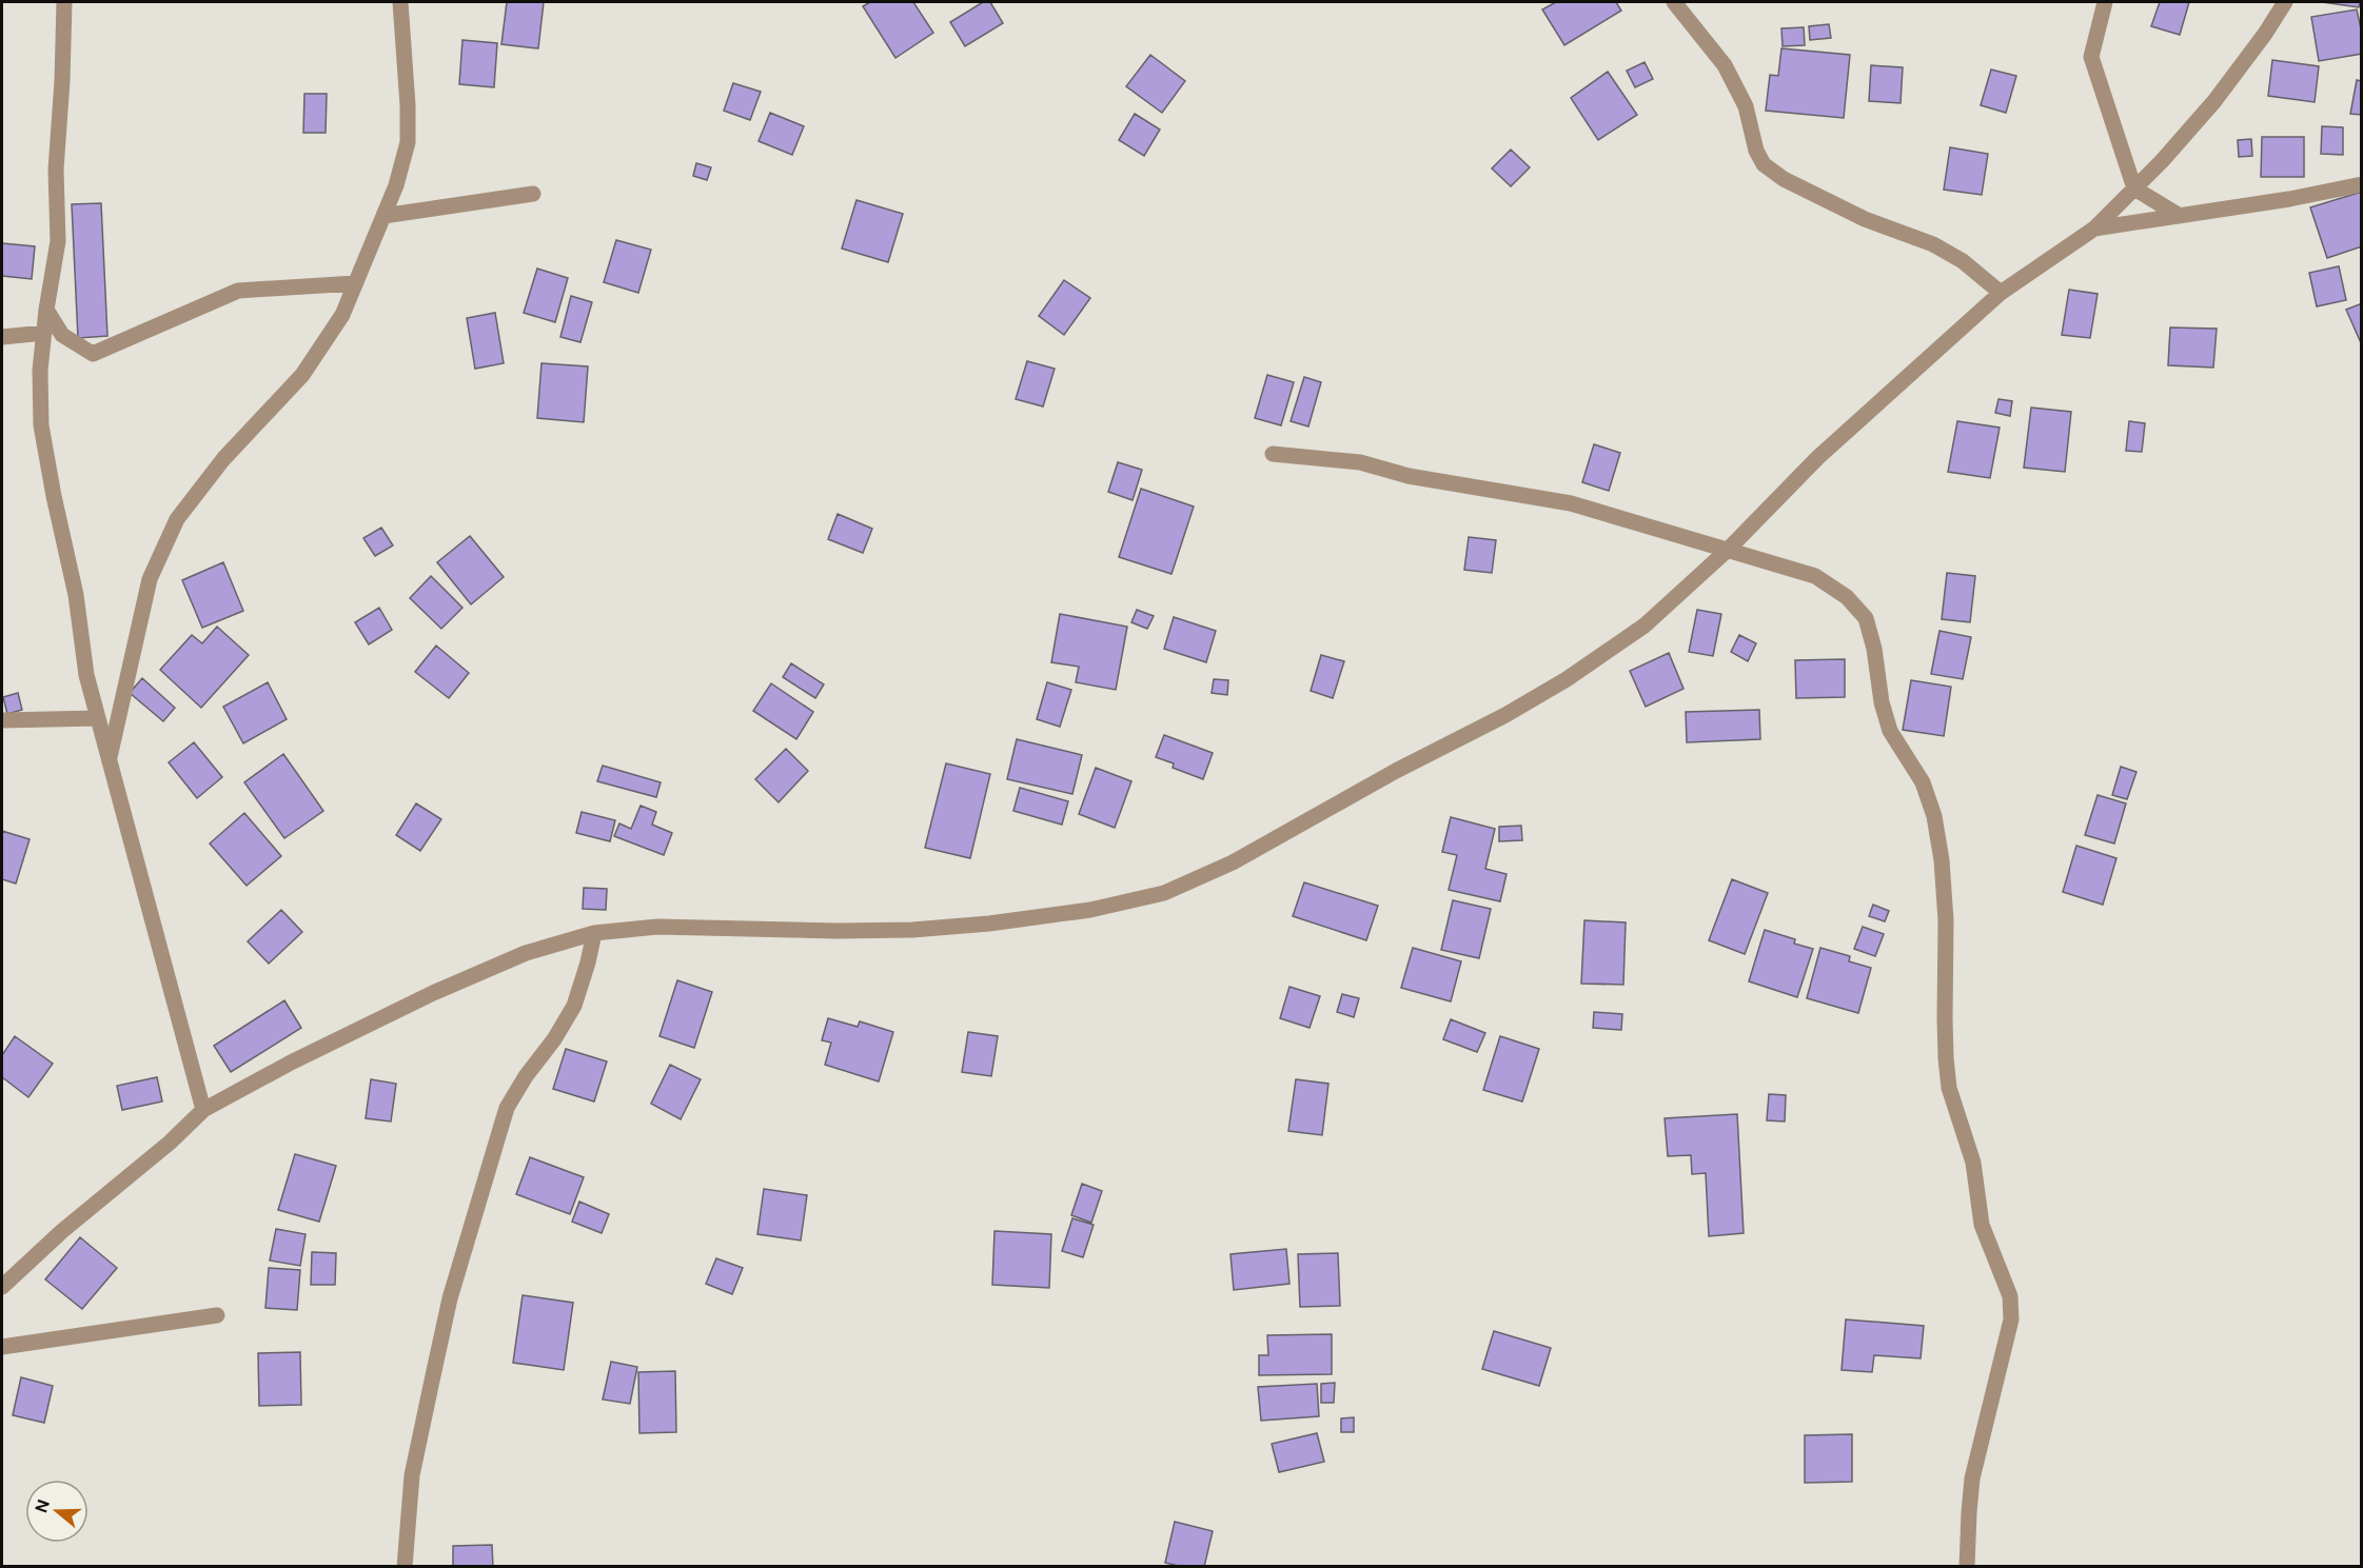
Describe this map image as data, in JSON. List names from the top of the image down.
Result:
{
  "north": "left"
}
